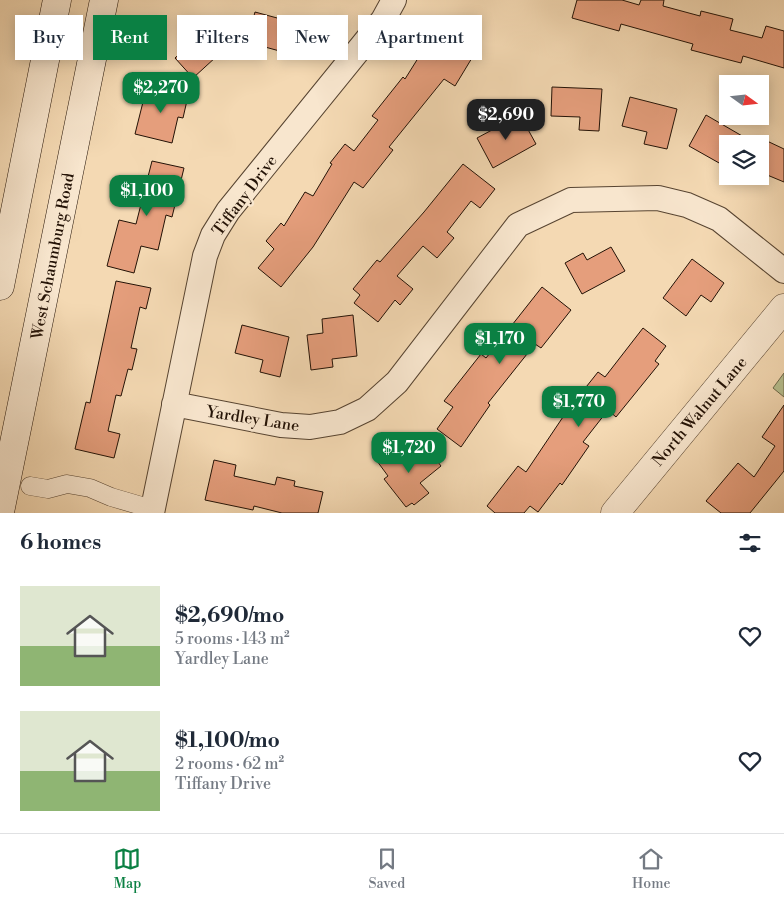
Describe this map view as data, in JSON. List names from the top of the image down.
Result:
{
  "streets": {
    "main road": ["West Schaumburg Road", "North Walnut Lane"],
    "street": ["Tiffany Drive", "Yardley Lane"]
  },
  "crossings": [
    ["Tiffany Drive", "Yardley Lane"]
  ],
  "north": "right",
  "page": {
    "chip": [
      "Buy",
      "Rent",
      "Filters",
      "New",
      "Apartment"
    ],
    "price": [
      "$2,270",
      "$2,690",
      "$1,100",
      "$1,170",
      "$1,770",
      "$1,720"
    ],
    "heading": "6 homes",
    "list": [
      {
        "name": "$2,690/mo",
        "note": "5 rooms · 143 m² · Yardley Lane"
      },
      {
        "name": "$1,100/mo",
        "note": "2 rooms · 62 m² · Tiffany Drive"
      }
    ],
    "tabs": ["Map", "Saved", "Home"]
  }
}
